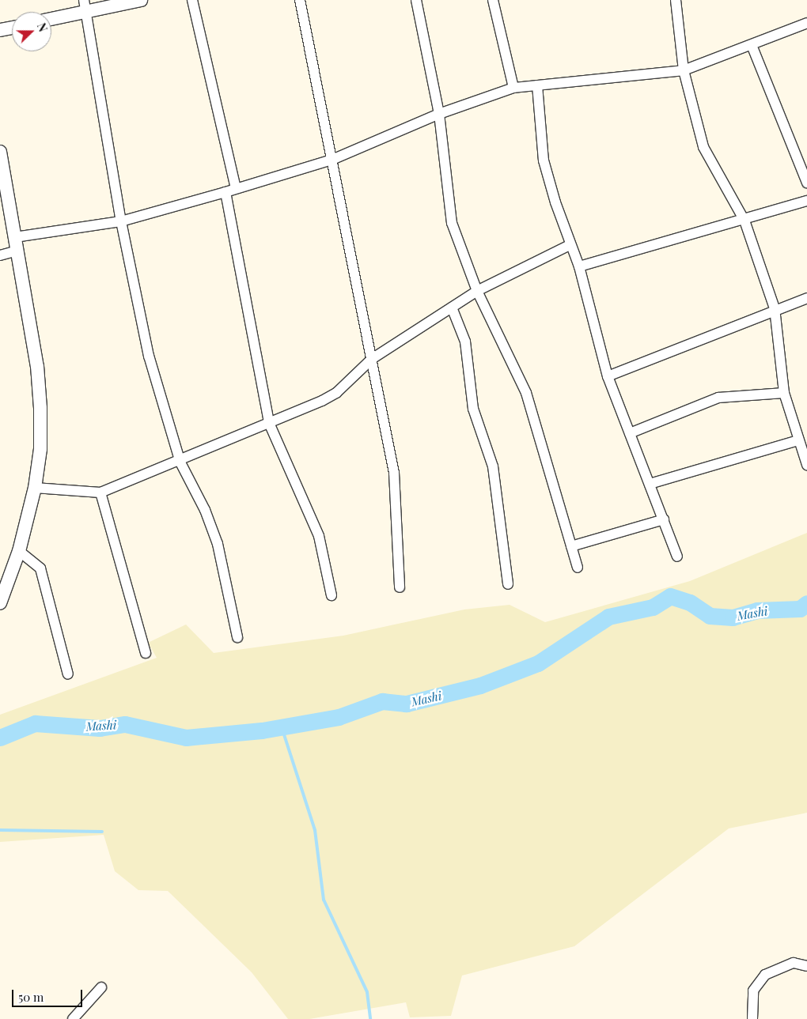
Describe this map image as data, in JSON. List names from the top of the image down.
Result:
{
  "water": ["Mashi"],
  "scale_bar": "50 m",
  "north": "right"
}
